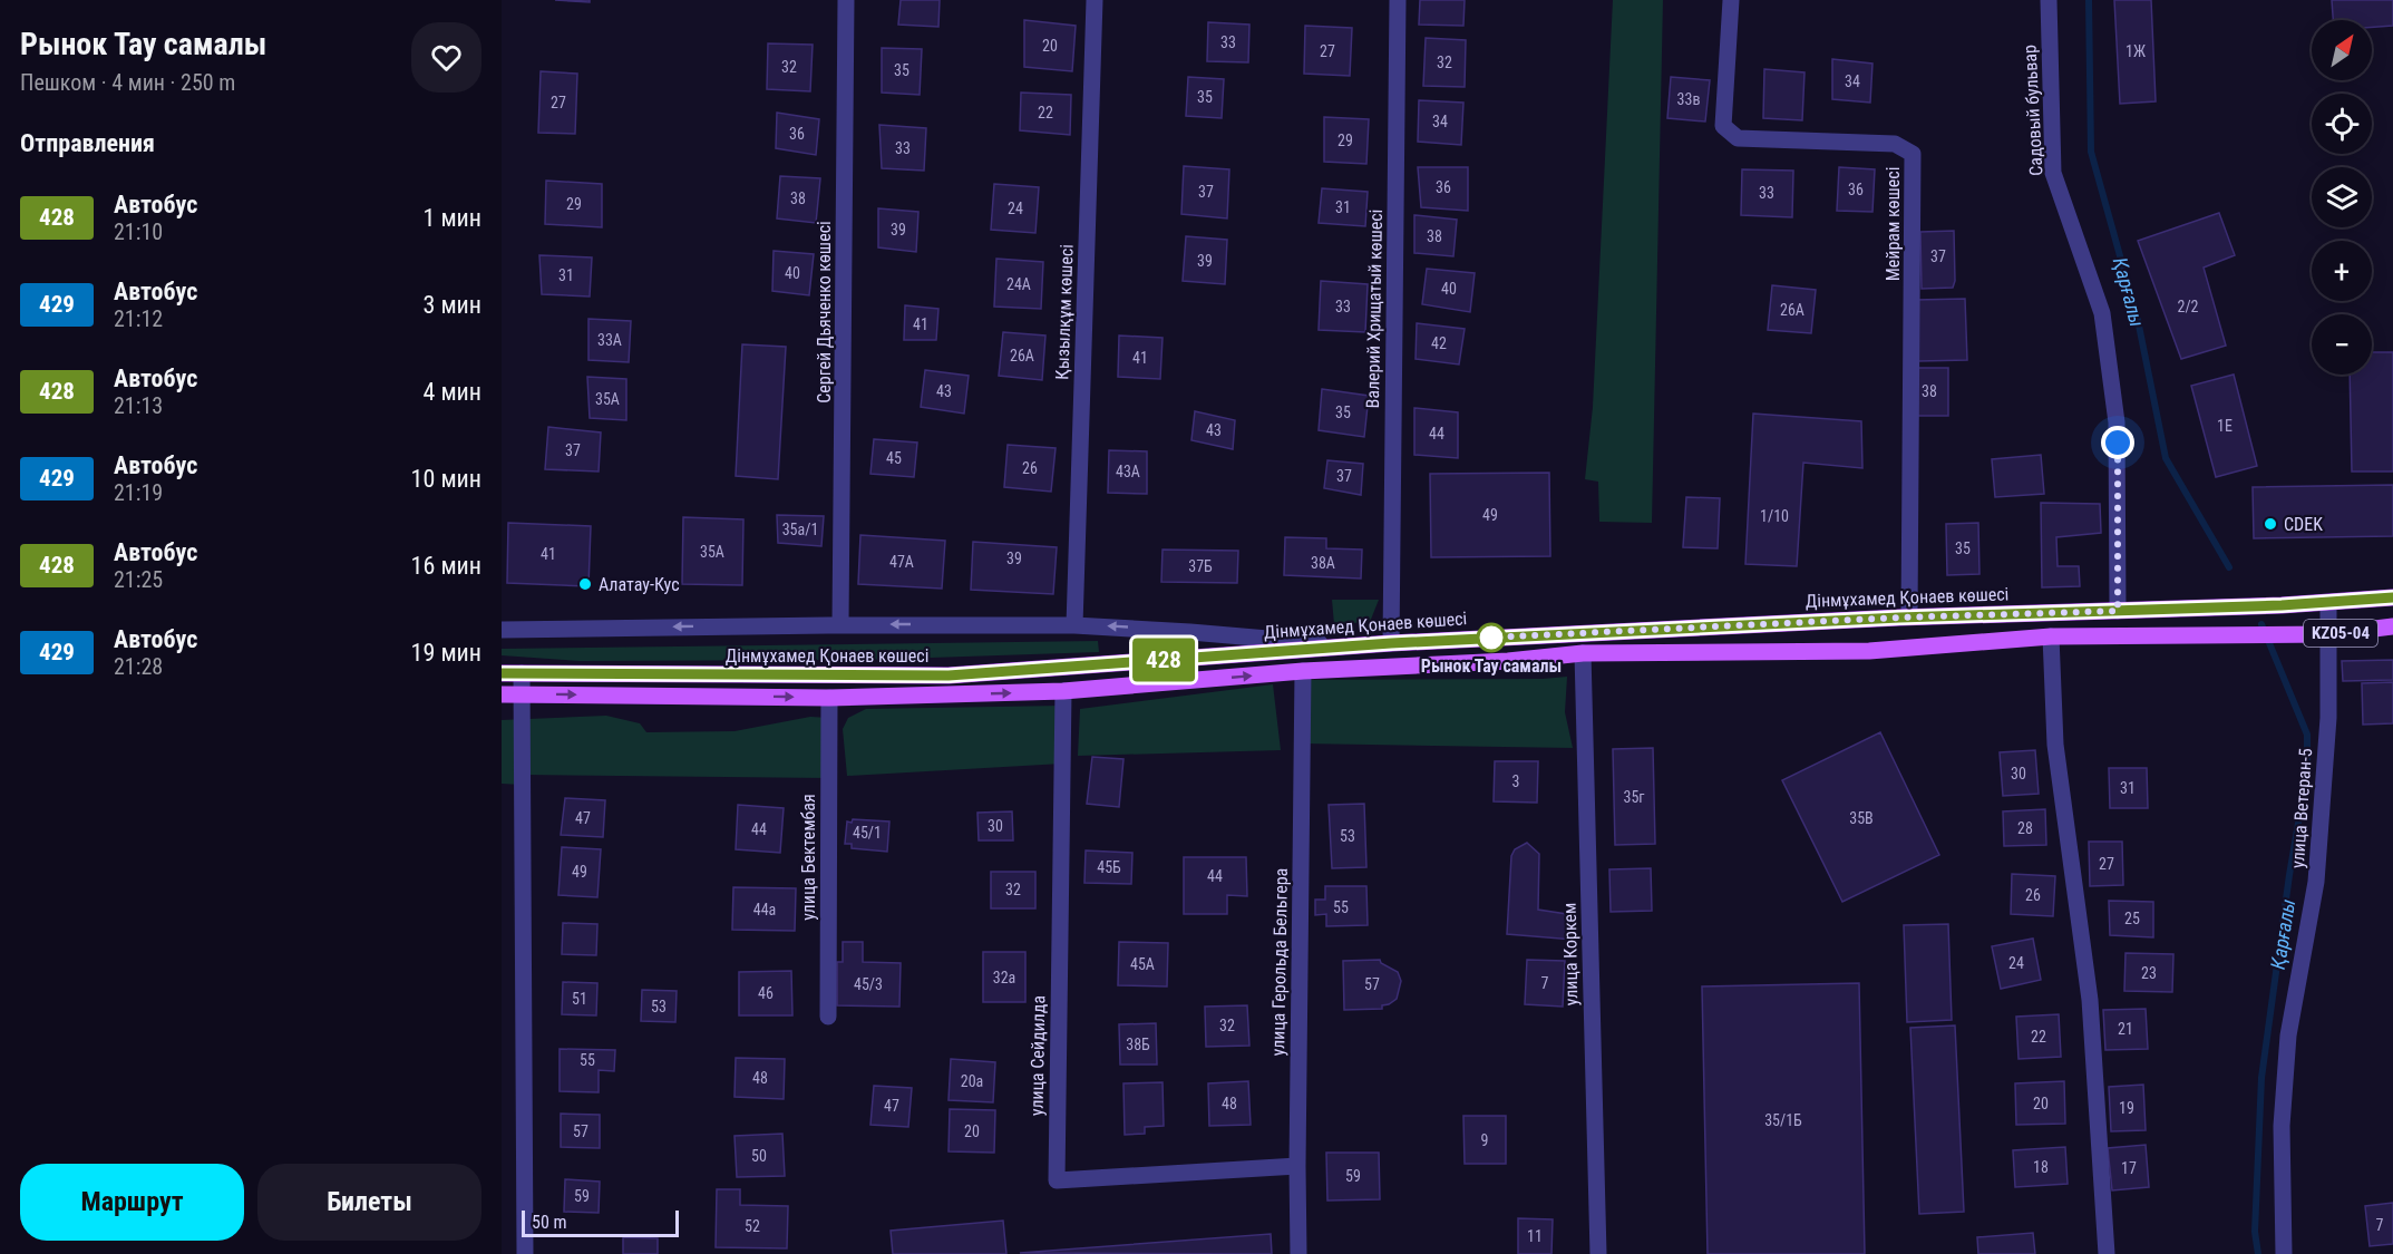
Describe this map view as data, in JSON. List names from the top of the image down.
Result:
{
  "streets": {
    "main road": ["Дінмұхамед Қонаев көшесі", "KZ05-04"],
    "street": [
      "Садовый бульвар",
      "Мейрам көшесі",
      "Валерий Хрищатый көшесі",
      "Сергей Дьяченко көшесі",
      "Қызылқұм көшесі",
      "улица Ветеран-5",
      "улица Бектембая",
      "улица Коркем",
      "улица Герольда Бельгера",
      "улица Сейдилда"
    ]
  },
  "crossings": [
    ["Садовый бульвар", "Дінмұхамед Қонаев көшесі"],
    ["Мейрам көшесі", "Дінмұхамед Қонаев көшесі"],
    ["Валерий Хрищатый көшесі", "Дінмұхамед Қонаев көшесі"],
    ["Дінмұхамед Қонаев көшесі", "улица Ветеран-5"],
    ["KZ05-04", "улица Ветеран-5"],
    ["KZ05-04", "улица Бектембая"],
    ["KZ05-04", "улица Коркем"],
    ["KZ05-04", "улица Герольда Бельгера"],
    ["KZ05-04", "улица Сейдилда"],
    ["улица Герольда Бельгера", "улица Сейдилда"]
  ],
  "water": ["Қарғалы"],
  "places": ["CDEK", "Алатау-Кус", "Рынок Тау самалы"],
  "lines": ["bus line 428"],
  "house_numbers": [
    "33",
    "20",
    "27",
    "1Ж",
    "32",
    "32",
    "35",
    "34",
    "35",
    "33в",
    "27",
    "22",
    "34",
    "36",
    "29",
    "33",
    "36",
    "36",
    "37",
    "33",
    "38",
    "29",
    "31",
    "24",
    "39",
    "38",
    "37",
    "39",
    "40",
    "31",
    "24А",
    "40",
    "33",
    "2/2",
    "26А",
    "41",
    "33А",
    "42",
    "26А",
    "41",
    "43",
    "38",
    "35А",
    "35",
    "1Е",
    "43",
    "44",
    "37",
    "45",
    "26",
    "43А",
    "37",
    "49",
    "1/10",
    "35а/1",
    "35",
    "35А",
    "41",
    "39",
    "47А",
    "38А",
    "37Б",
    "30",
    "3",
    "31",
    "35г",
    "47",
    "35В",
    "30",
    "28",
    "44",
    "45/1",
    "53",
    "27",
    "45Б",
    "49",
    "44",
    "32",
    "26",
    "55",
    "44а",
    "25",
    "24",
    "45А",
    "23",
    "32а",
    "7",
    "45/3",
    "57",
    "46",
    "51",
    "53",
    "32",
    "21",
    "22",
    "38Б",
    "55",
    "48",
    "20а",
    "48",
    "20",
    "47",
    "19",
    "35/1Б",
    "57",
    "20",
    "9",
    "50",
    "18",
    "17",
    "59",
    "59",
    "7",
    "52",
    "11"
  ],
  "scale_bar": "50 m",
  "north": "top right",
  "page": {
    "heading": [
      ["Рынок Тау самалы", "Пешком · 4 мин · 250 m"],
      "Отправления"
    ],
    "on_map": "428",
    "map_buttons": ["+", "−"],
    "list": [
      {
        "mark": "428",
        "name": "Автобус",
        "note": "21:10",
        "value": "1 мин"
      },
      {
        "mark": "429",
        "name": "Автобус",
        "note": "21:12",
        "value": "3 мин"
      },
      {
        "mark": "428",
        "name": "Автобус",
        "note": "21:13",
        "value": "4 мин"
      },
      {
        "mark": "429",
        "name": "Автобус",
        "note": "21:19",
        "value": "10 мин"
      },
      {
        "mark": "428",
        "name": "Автобус",
        "note": "21:25",
        "value": "16 мин"
      },
      {
        "mark": "429",
        "name": "Автобус",
        "note": "21:28",
        "value": "19 мин"
      }
    ],
    "buttons": ["Маршрут", "Билеты"],
    "scale": "50 m"
  }
}
